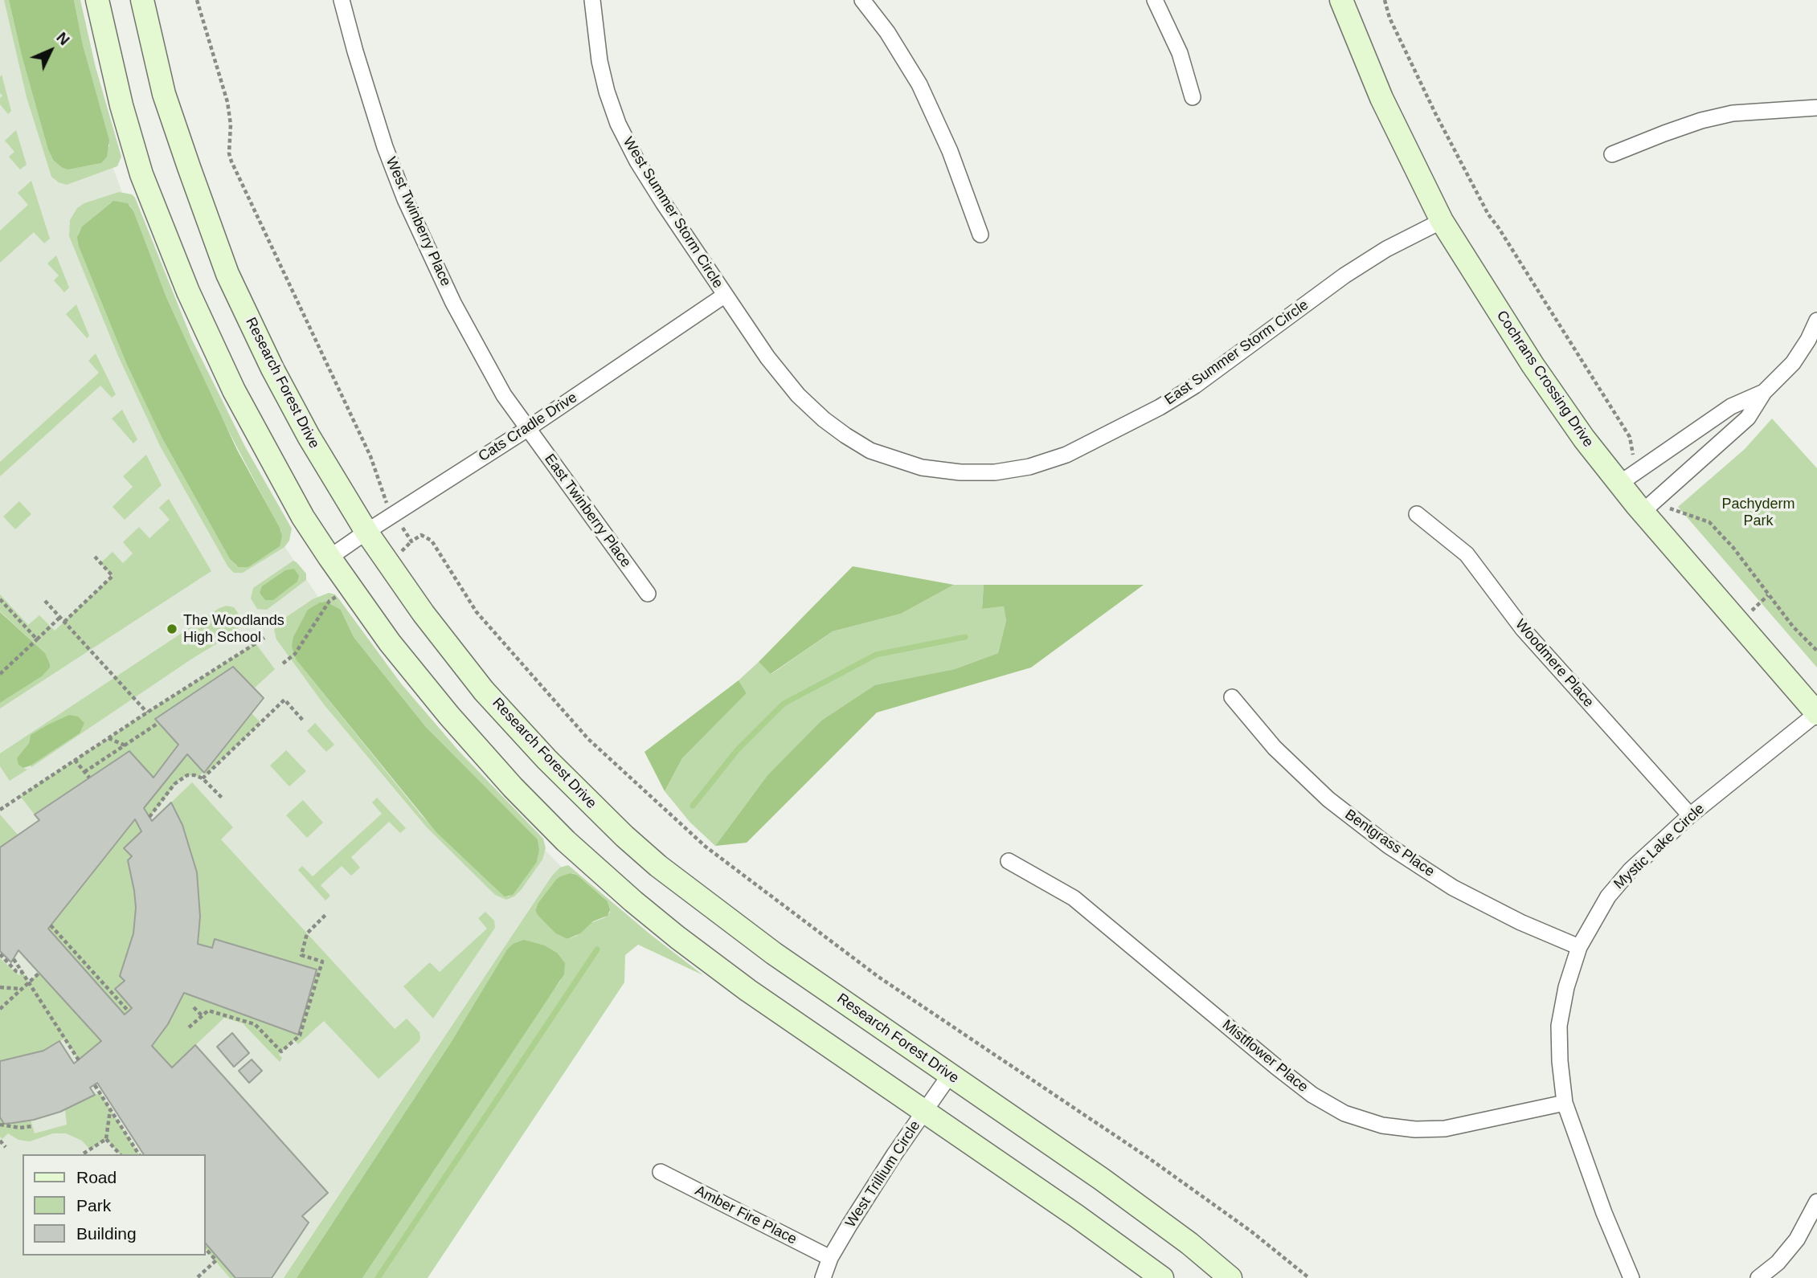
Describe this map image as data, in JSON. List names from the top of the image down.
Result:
{
  "streets": {
    "main road": ["Cochrans Crossing Drive", "Research Forest Drive"],
    "street": [
      "West Summer Storm Circle",
      "West Twinberry Place",
      "East Summer Storm Circle",
      "Cats Cradle Drive",
      "East Twinberry Place",
      "Woodmere Place",
      "Bentgrass Place",
      "Mystic Lake Circle",
      "Mistflower Place",
      "West Trillium Circle",
      "Amber Fire Place"
    ]
  },
  "crossings": [
    ["West Summer Storm Circle", "East Summer Storm Circle"],
    ["West Summer Storm Circle", "Cats Cradle Drive"],
    ["West Twinberry Place", "Cats Cradle Drive"],
    ["West Twinberry Place", "East Twinberry Place"],
    ["East Summer Storm Circle", "Cochrans Crossing Drive"],
    ["East Summer Storm Circle", "Cats Cradle Drive"],
    ["Cochrans Crossing Drive", "Mystic Lake Circle"],
    ["Research Forest Drive", "Cats Cradle Drive"],
    ["Research Forest Drive", "West Trillium Circle"],
    ["Cats Cradle Drive", "East Twinberry Place"],
    ["Woodmere Place", "Mystic Lake Circle"],
    ["Bentgrass Place", "Mystic Lake Circle"],
    ["Mystic Lake Circle", "Mistflower Place"],
    ["West Trillium Circle", "Amber Fire Place"]
  ],
  "parks": ["Pachyderm Park"],
  "places": ["The Woodlands High School"],
  "legend": ["Road", "Park", "Building"],
  "north": "top right"
}
